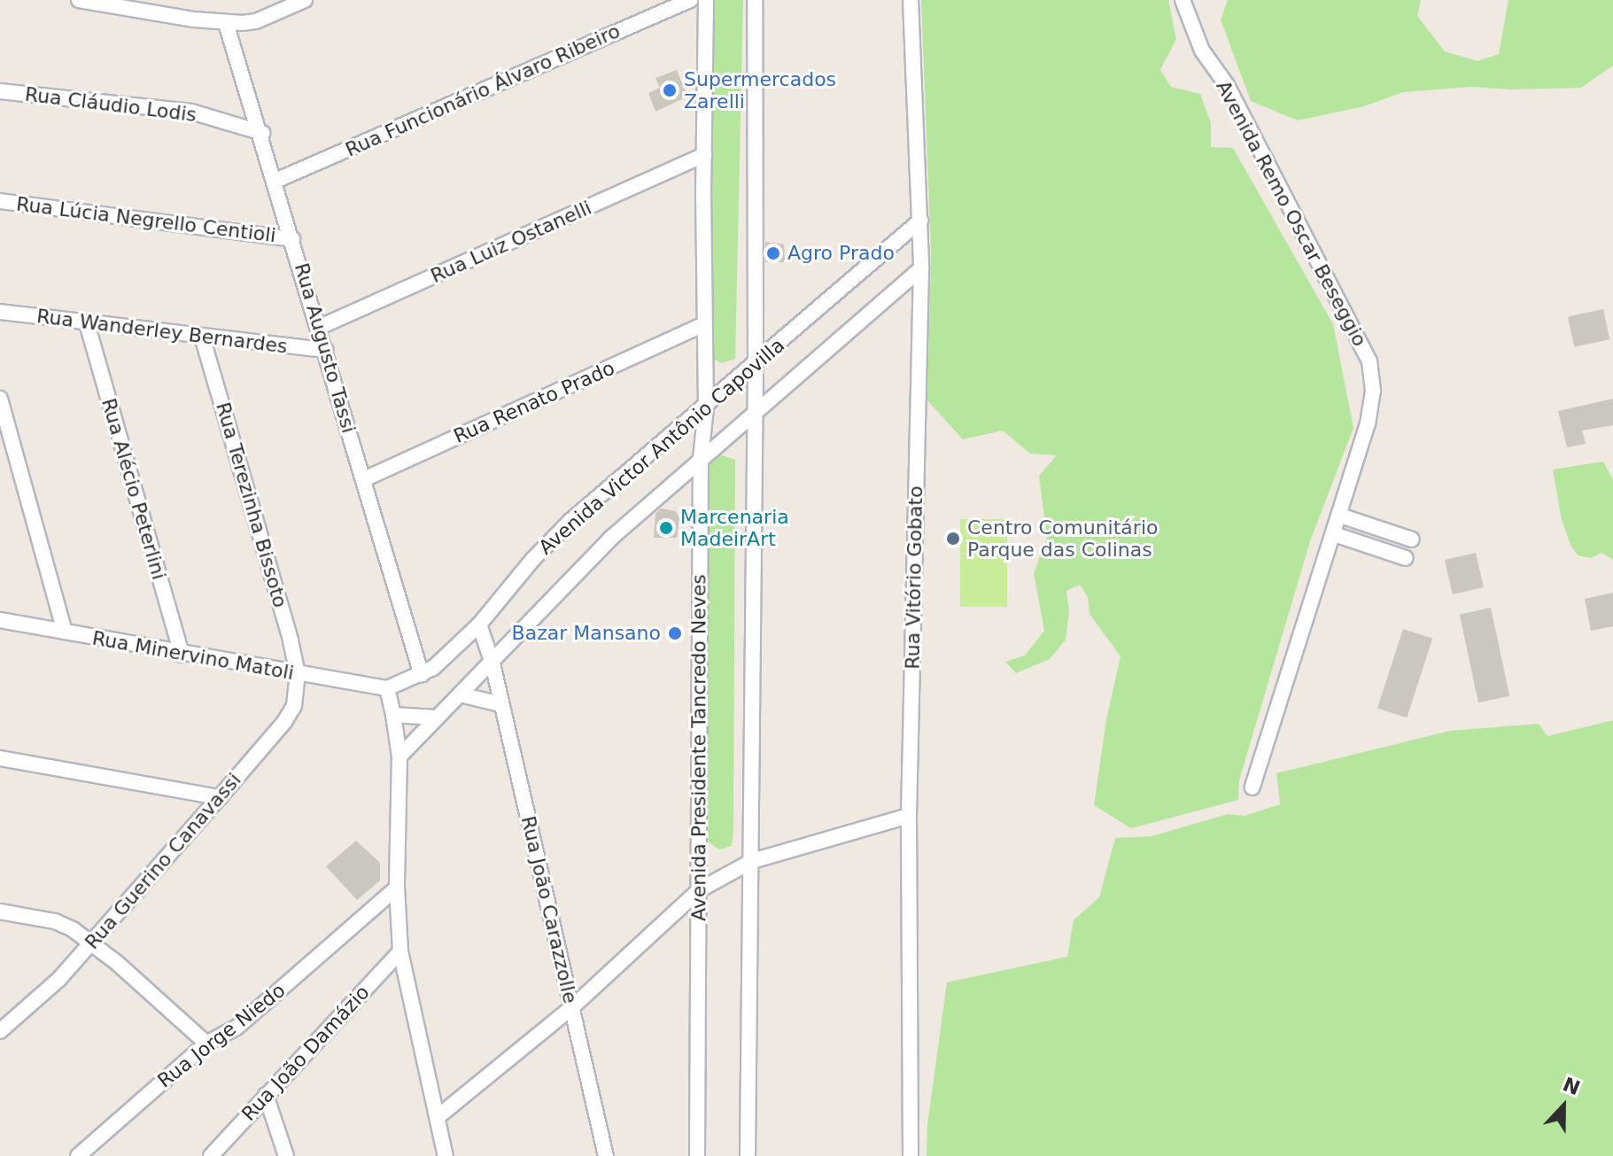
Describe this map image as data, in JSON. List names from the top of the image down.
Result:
{
  "streets": {
    "street": [
      "Rua Funcionário Álvaro Ribeiro",
      "Rua Cláudio Lodis",
      "Avenida Remo Oscar Beseggio",
      "Rua Lúcia Negrello Centioli",
      "Rua Luiz Ostanelli",
      "Rua Wanderley Bernardes",
      "Rua Augusto Tassi",
      "Rua Renato Prado",
      "Avenida Victor Antônio Capovilla",
      "Rua Alécio Peterlini",
      "Rua Terezinha Bissoto",
      "Rua Vitório Gobato",
      "Rua Minervino Matoli",
      "Avenida Presidente Tancredo Neves",
      "Rua Guerino Canavassi",
      "Rua João Carazzolle",
      "Rua Jorge Niedo",
      "Rua João Damázio"
    ]
  },
  "crossings": [
    ["Rua Funcionário Álvaro Ribeiro", "Rua Augusto Tassi"],
    ["Rua Cláudio Lodis", "Rua Augusto Tassi"],
    ["Rua Lúcia Negrello Centioli", "Rua Augusto Tassi"],
    ["Rua Luiz Ostanelli", "Rua Augusto Tassi"],
    ["Rua Luiz Ostanelli", "Avenida Presidente Tancredo Neves"],
    ["Rua Wanderley Bernardes", "Rua Augusto Tassi"],
    ["Rua Wanderley Bernardes", "Rua Alécio Peterlini"],
    ["Rua Wanderley Bernardes", "Rua Terezinha Bissoto"],
    ["Rua Augusto Tassi", "Rua Renato Prado"],
    ["Rua Augusto Tassi", "Avenida Victor Antônio Capovilla"],
    ["Rua Renato Prado", "Avenida Presidente Tancredo Neves"],
    ["Avenida Victor Antônio Capovilla", "Rua Vitório Gobato"],
    ["Avenida Victor Antônio Capovilla", "Rua Minervino Matoli"],
    ["Avenida Victor Antônio Capovilla", "Avenida Presidente Tancredo Neves"],
    ["Avenida Victor Antônio Capovilla", "Rua João Carazzolle"],
    ["Rua Alécio Peterlini", "Rua Minervino Matoli"],
    ["Rua Terezinha Bissoto", "Rua Minervino Matoli"],
    ["Rua Terezinha Bissoto", "Rua Guerino Canavassi"],
    ["Rua Minervino Matoli", "Rua Guerino Canavassi"]
  ],
  "places": [
    "Supermercados Zarelli",
    "Agro Prado",
    "Marcenaria MadeirArt",
    "Centro Comunitário Parque das Colinas",
    "Bazar Mansano"
  ],
  "north": "top"
}
